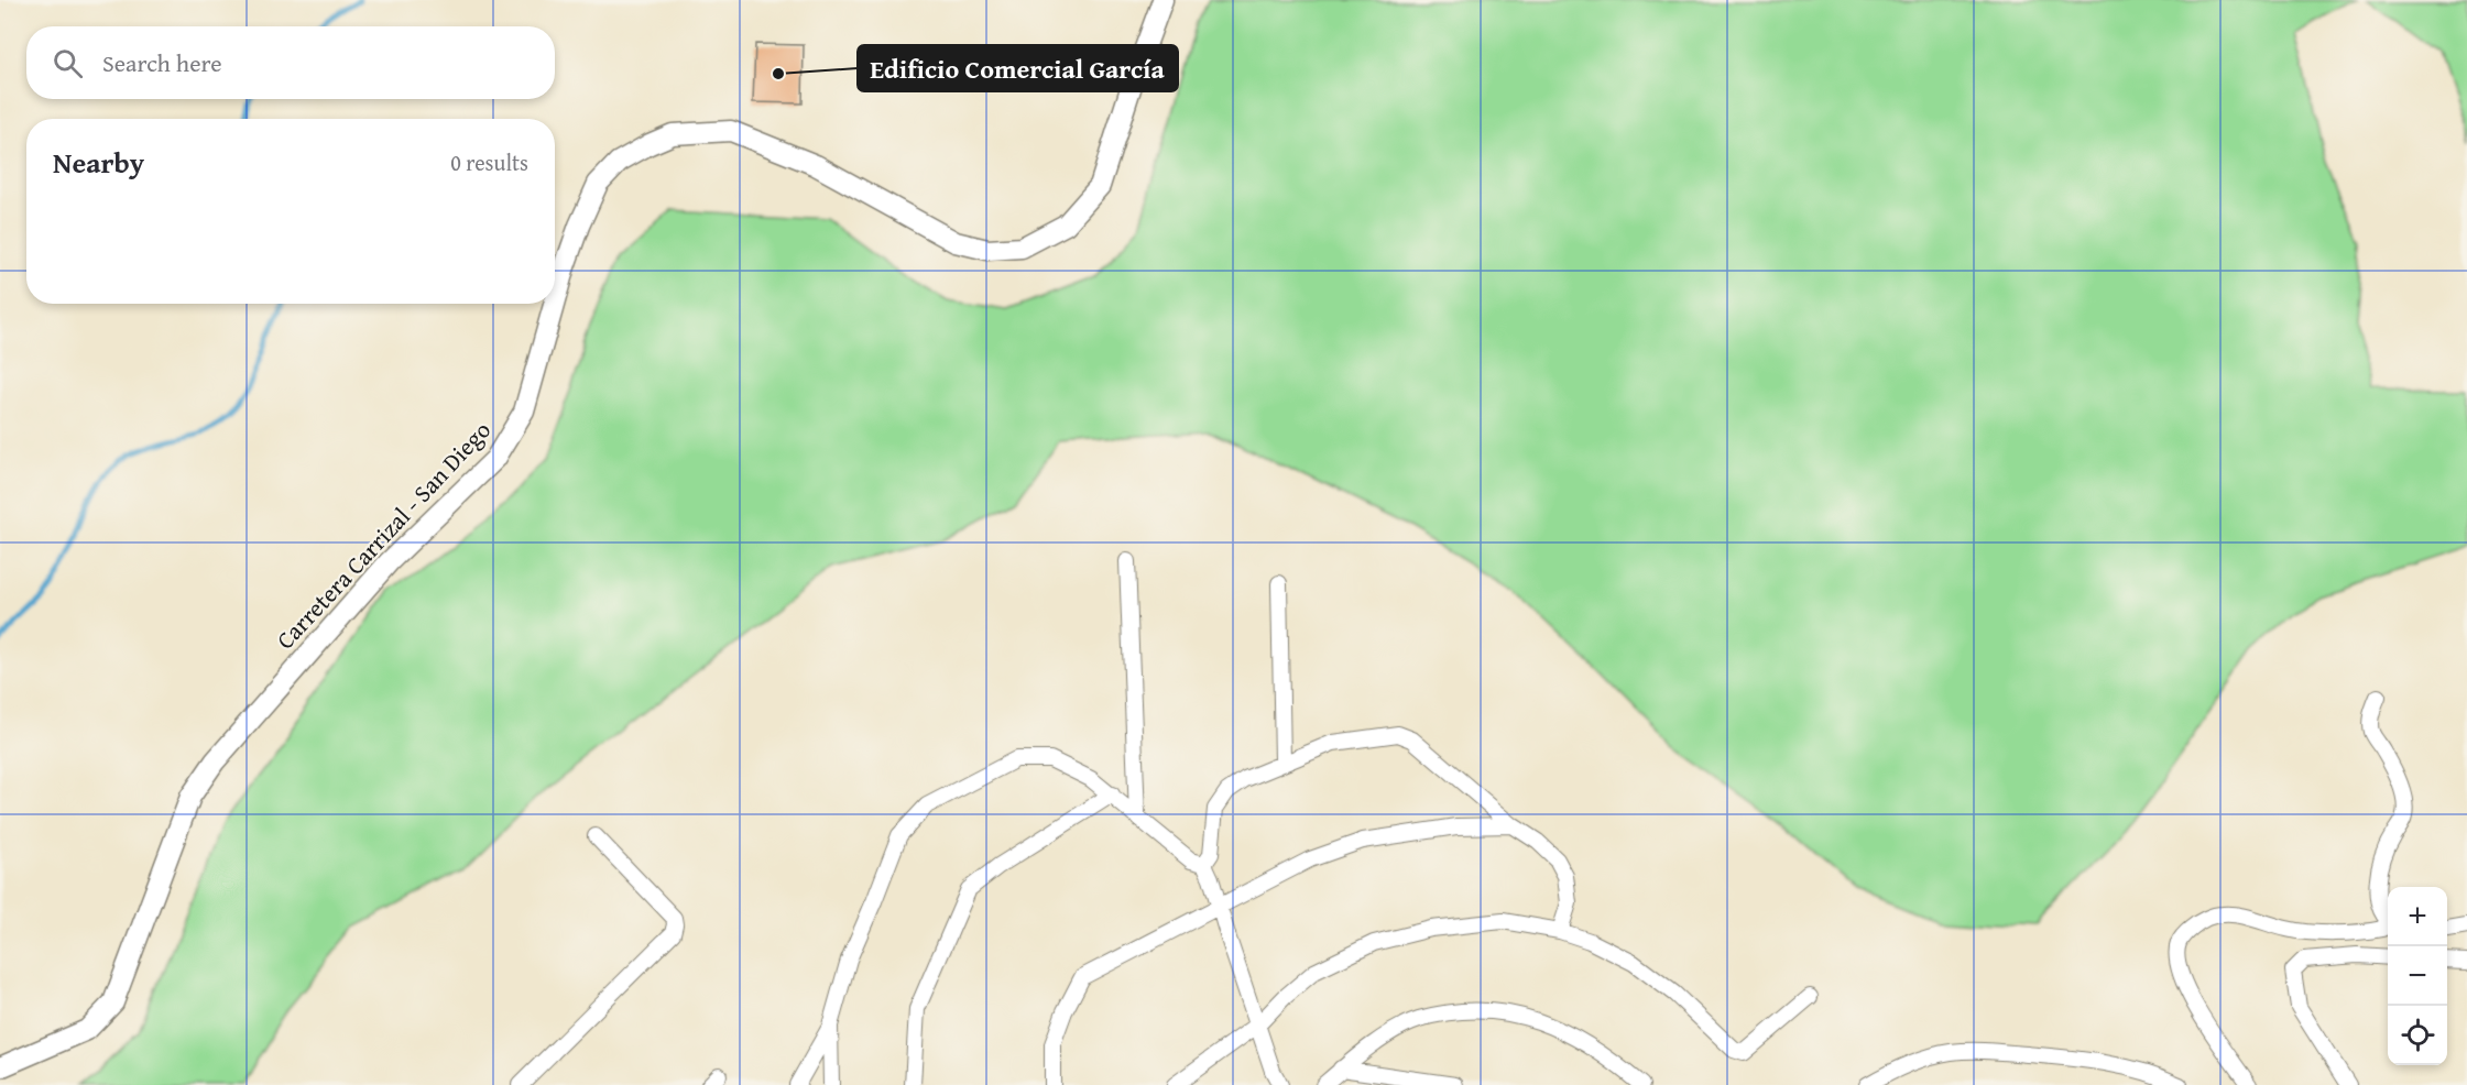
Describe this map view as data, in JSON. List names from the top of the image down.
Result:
{
  "streets": {
    "street": ["Carretera Carrizal - San Diego"]
  },
  "places": ["Edificio Comercial García"],
  "page": {
    "search": "Search here",
    "heading": ["Nearby", "0 results"],
    "map_buttons": ["+", "−"]
  }
}
